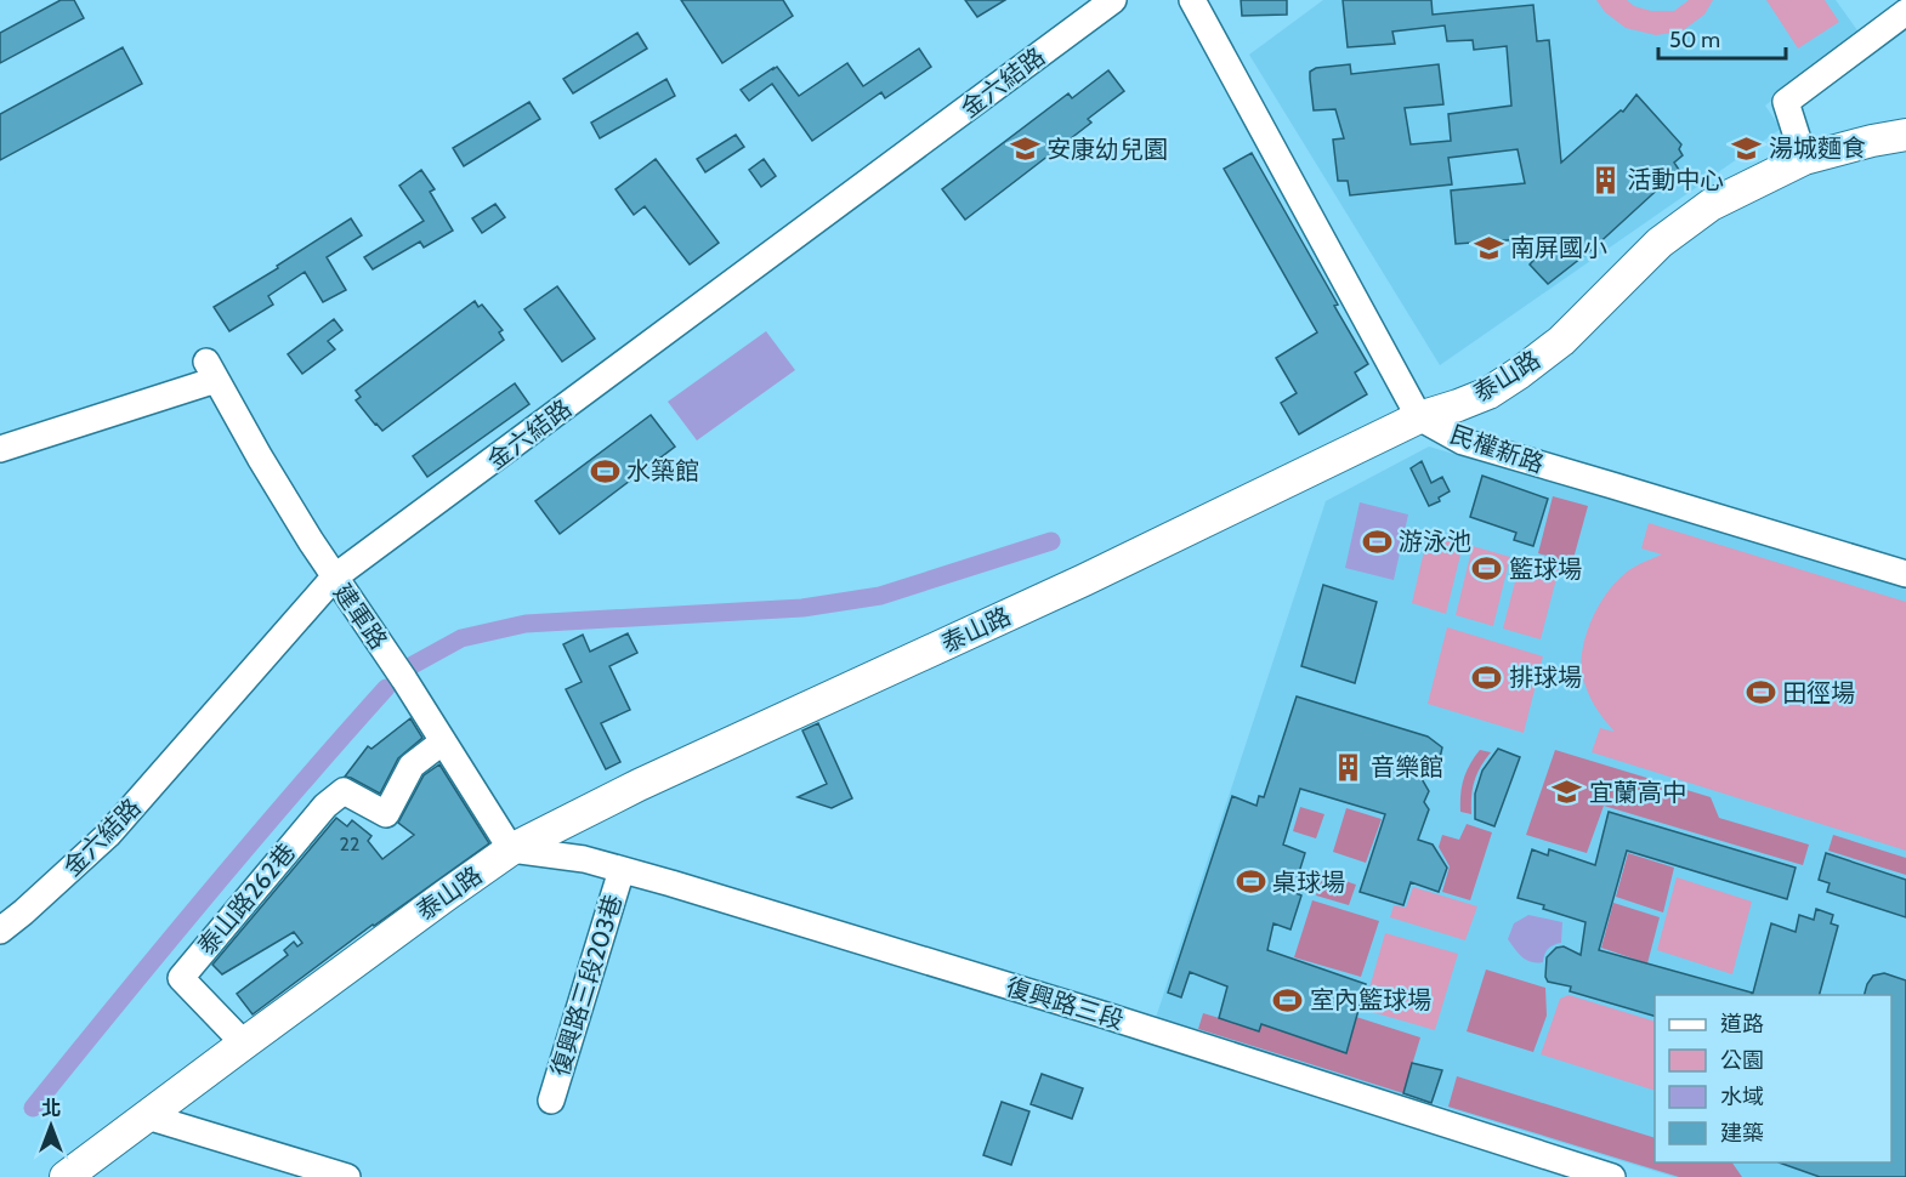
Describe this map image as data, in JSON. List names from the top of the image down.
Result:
{
  "streets": {
    "main road": ["泰山路"],
    "street": [
      "金六結路",
      "民權新路",
      "建軍路",
      "泰山路262巷",
      "復興路三段203巷",
      "復興路三段"
    ]
  },
  "crossings": [
    ["金六結路", "建軍路"],
    ["泰山路", "民權新路"],
    ["泰山路", "建軍路"],
    ["泰山路", "泰山路262巷"],
    ["泰山路", "復興路三段"],
    ["建軍路", "泰山路262巷"],
    ["建軍路", "復興路三段"],
    ["復興路三段203巷", "復興路三段"]
  ],
  "places": {
    "school or university": [
      "湯城麵食",
      "安康幼兒園",
      "南屏國小",
      "宜蘭高中"
    ],
    "building": ["活動中心", "音樂館"],
    "sports": [
      "水築館",
      "游泳池",
      "籃球場",
      "排球場",
      "田徑場",
      "桌球場",
      "室內籃球場"
    ]
  },
  "house_numbers": ["22"],
  "legend": [
    "道路",
    "公園",
    "水域",
    "建築"
  ],
  "scale_bar": "50 m",
  "north": "top"
}
